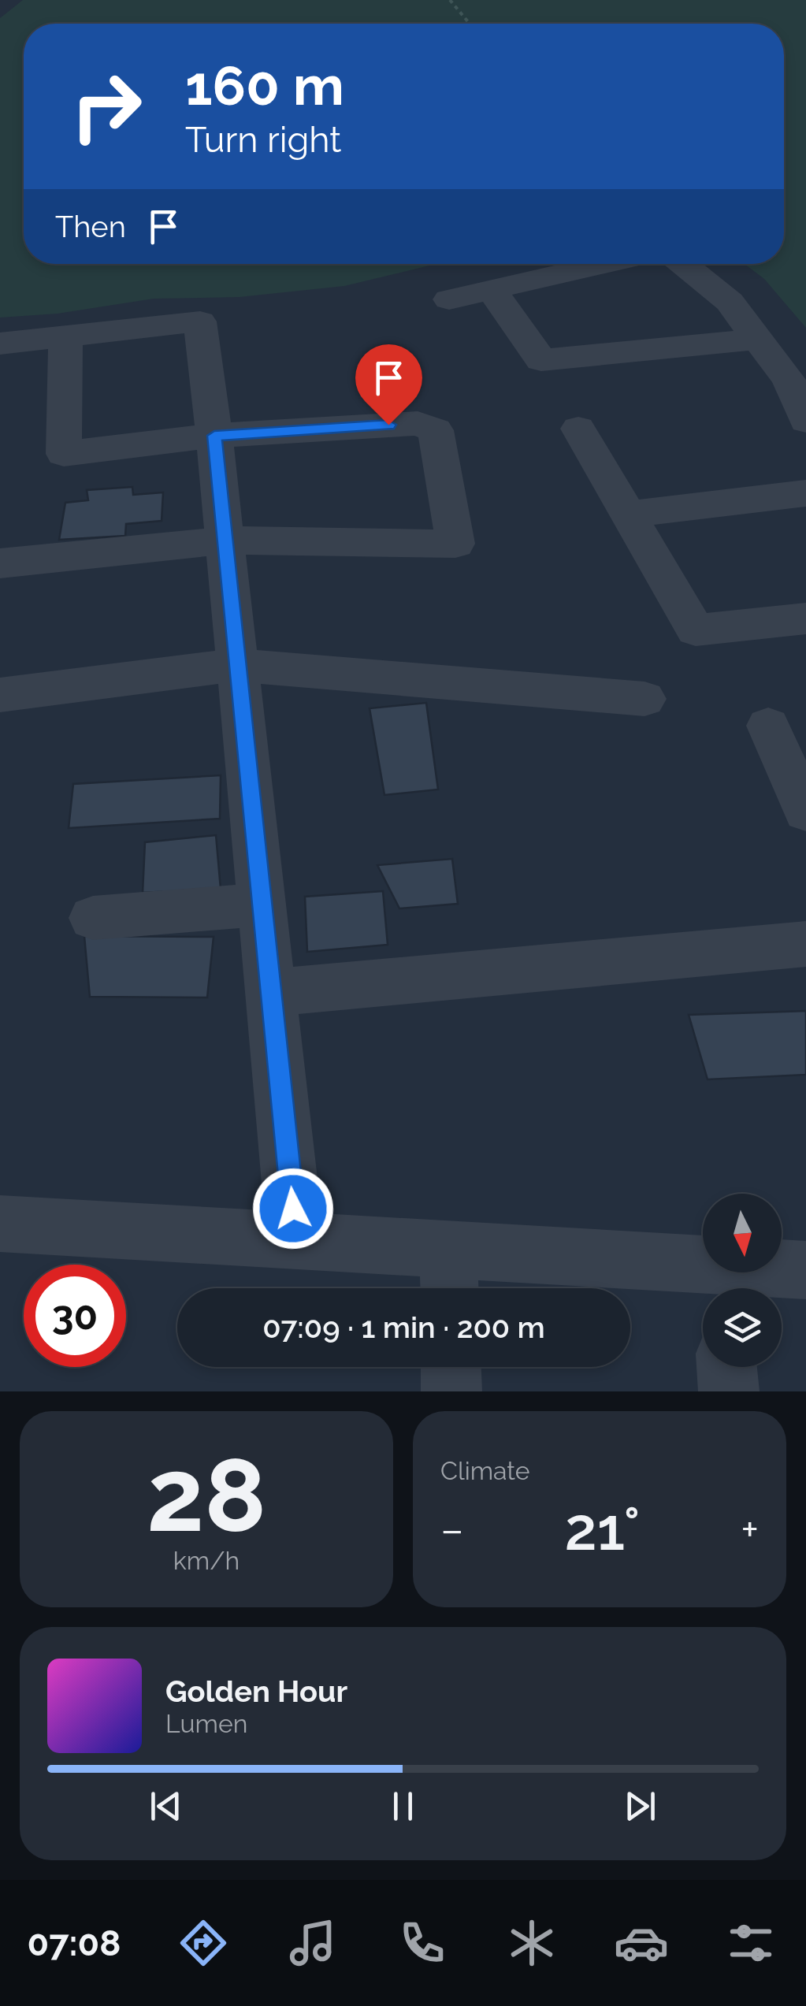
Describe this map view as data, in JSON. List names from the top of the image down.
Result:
{
  "north": "bottom",
  "page": {
    "turn": ["160 m", "Turn right"],
    "then": "Then",
    "limit": "30",
    "trip": "07:09 · 1 min · 200 m",
    "tile": [
      ["28", "km/h"],
      "Climate"
    ],
    "heat": ["−", "21°", "+"],
    "song": ["Golden Hour", "Lumen"],
    "tabs": "07:08"
  }
}
